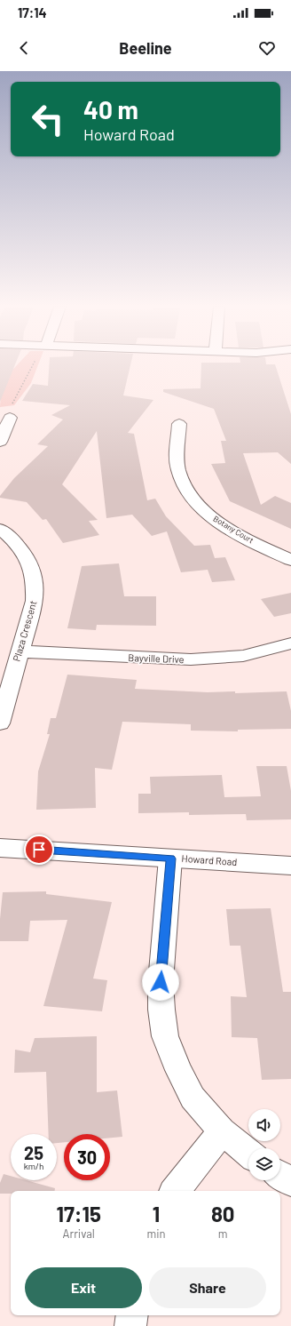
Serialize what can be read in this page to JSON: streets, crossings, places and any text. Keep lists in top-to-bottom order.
{
  "streets": {
    "street": [
      "Botany Court",
      "Plaza Crescent",
      "Bayville Drive",
      "Howard Road"
    ]
  },
  "crossings": [
    ["Plaza Crescent", "Bayville Drive"]
  ],
  "page": {
    "status": "17:14",
    "header": "Beeline",
    "turn": ["40 m", "Howard Road"],
    "speed": "25 km/h",
    "limit": "30",
    "eta": [
      "17:15",
      "Arrival",
      "1",
      "min",
      "80",
      "m"
    ],
    "buttons": ["Exit", "Share"]
  }
}
